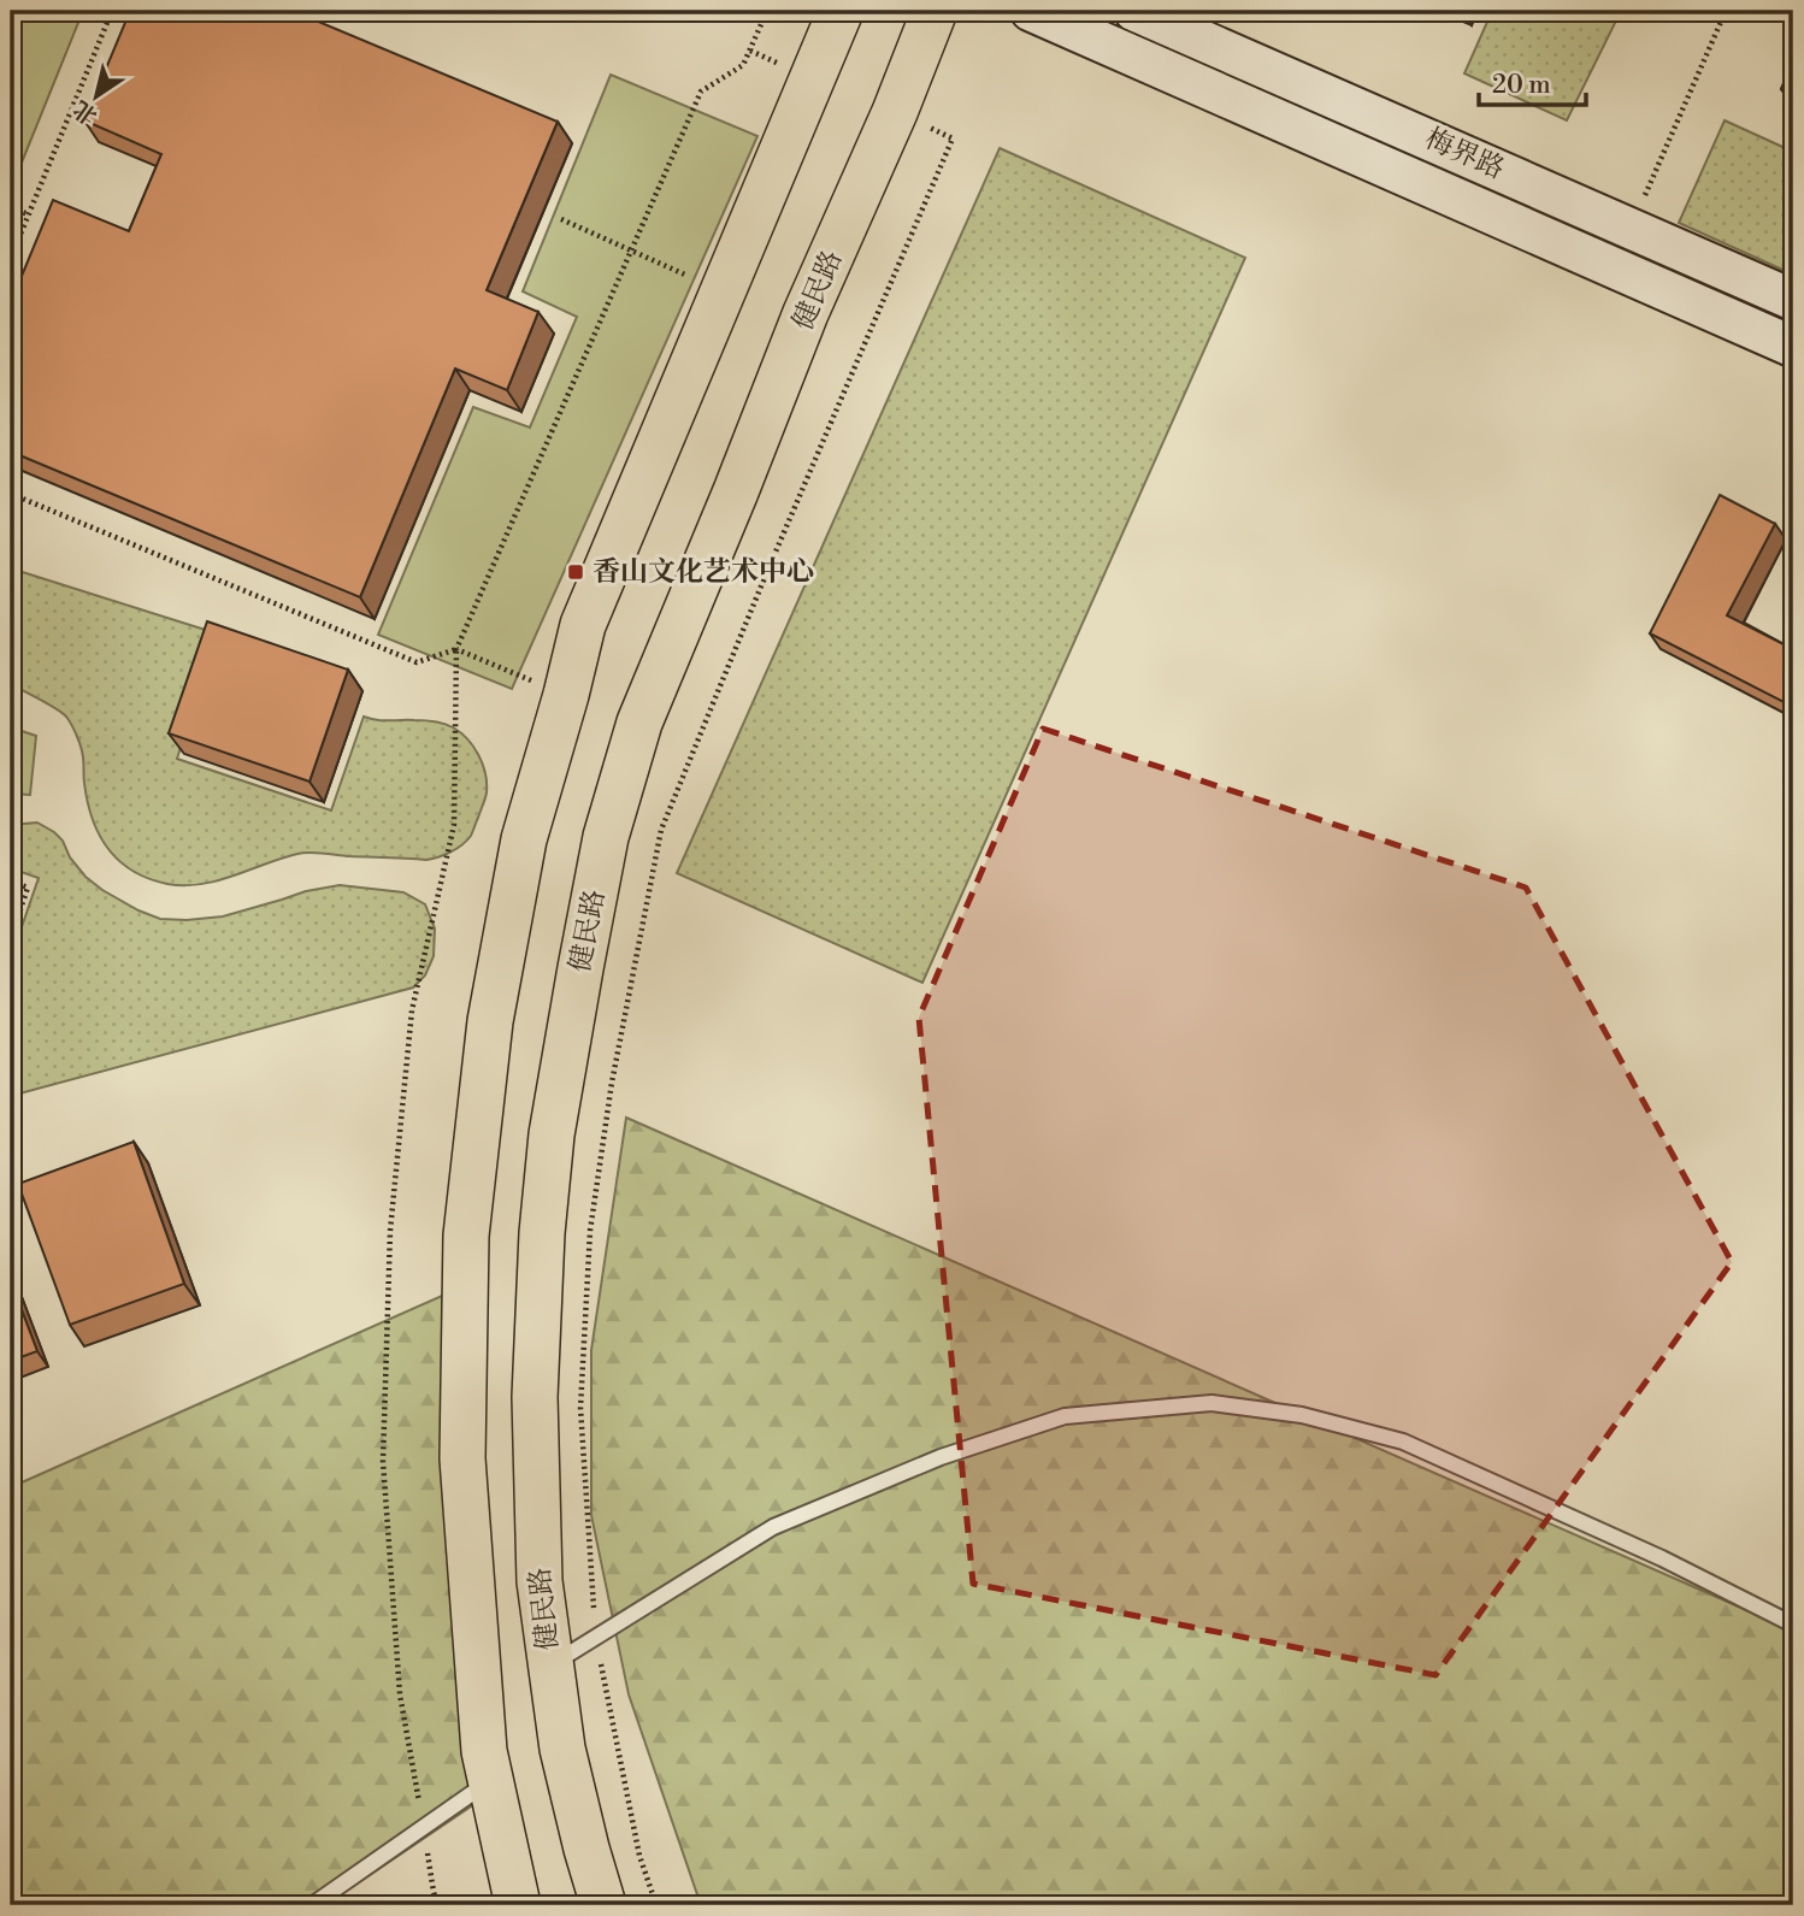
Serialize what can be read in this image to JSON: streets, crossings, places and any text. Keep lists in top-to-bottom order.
{
  "streets": {
    "main road": ["梅界路", "健民路"]
  },
  "places": {
    "transit": ["香山文化艺术中心"]
  },
  "scale_bar": "20 m",
  "north": "bottom left"
}
